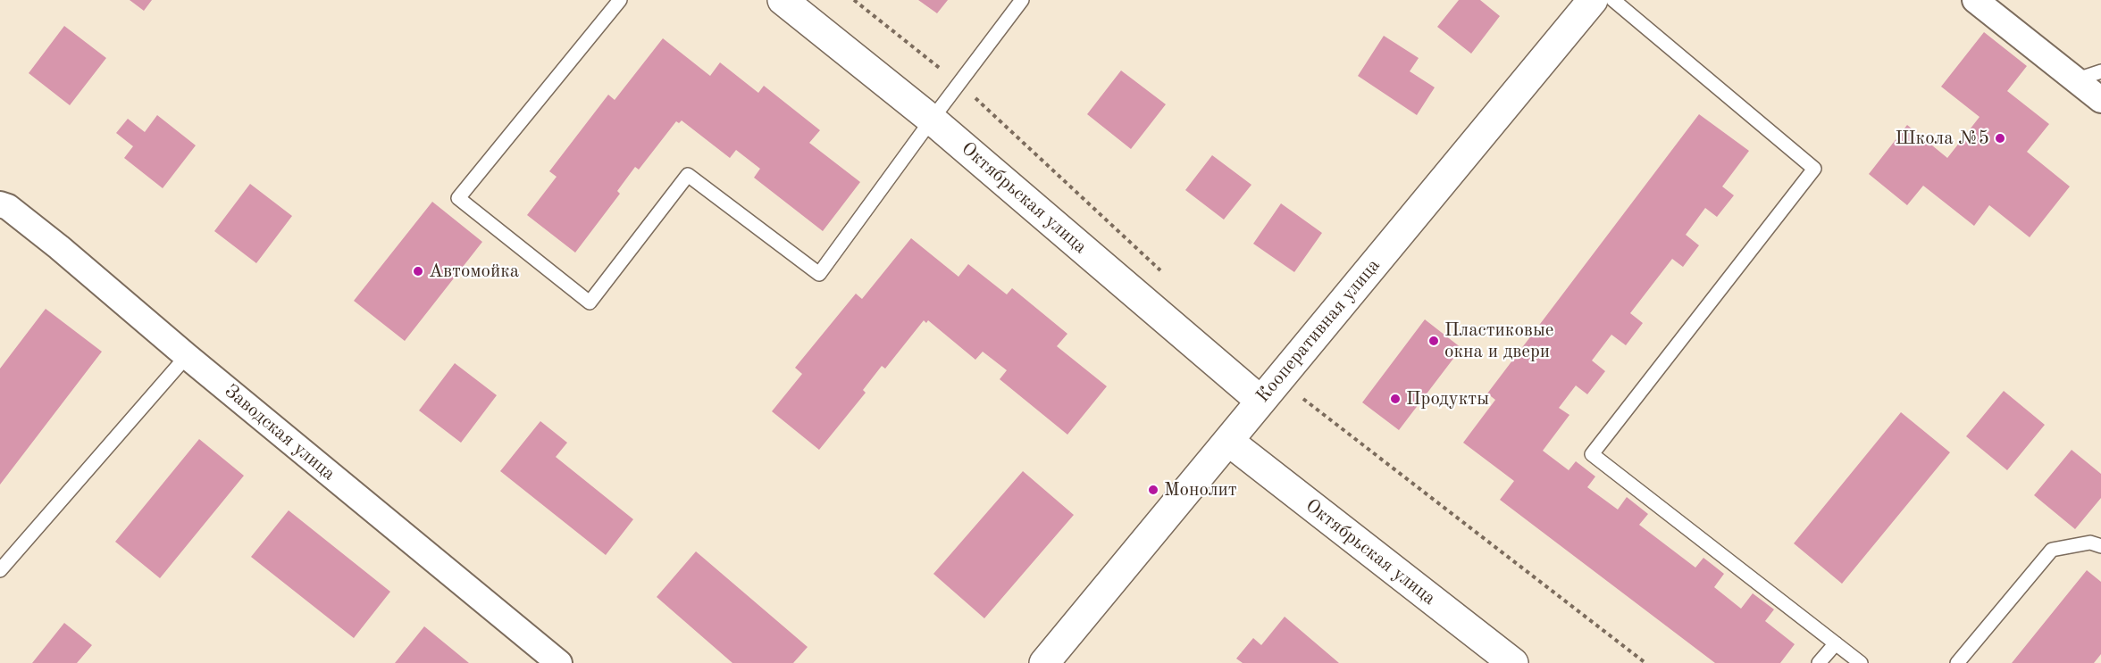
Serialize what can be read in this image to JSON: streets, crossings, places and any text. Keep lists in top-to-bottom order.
{
  "streets": {
    "street": ["Октябрьская улица", "Кооперативная улица", "Заводская улица"]
  },
  "crossings": [
    ["Октябрьская улица", "Кооперативная улица"]
  ],
  "places": [
    "Школа №5",
    "Автомойка",
    "Пластиковые окна и двери",
    "Продукты",
    "Монолит"
  ]
}
